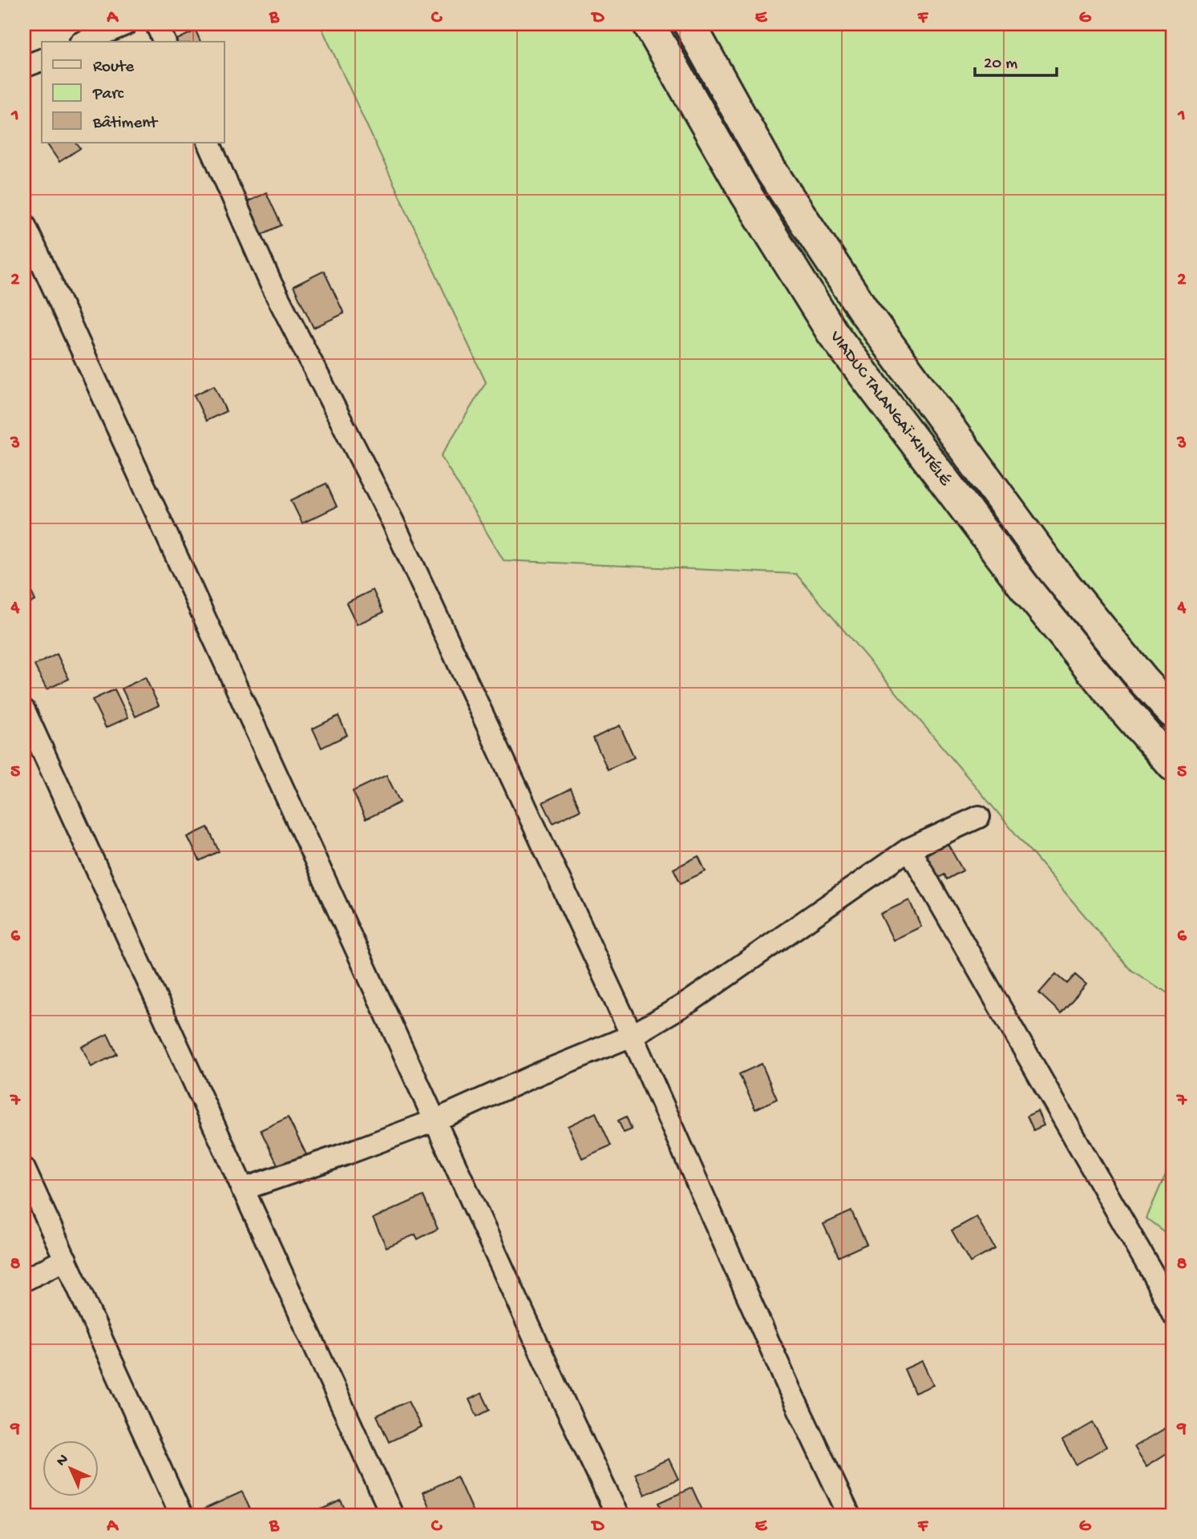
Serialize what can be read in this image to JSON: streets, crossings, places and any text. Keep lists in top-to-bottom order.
{
  "streets": {
    "highway": ["VIADUC TALANGAÏ-KINTÉLÉ"]
  },
  "legend": ["Route", "Parc", "Bâtiment"],
  "scale_bar": "20 m",
  "north": "top left",
  "grid": {
    "columns": [
      "A",
      "B",
      "C",
      "D",
      "E",
      "F",
      "G"
    ],
    "rows": [
      "1",
      "2",
      "3",
      "4",
      "5",
      "6",
      "7",
      "8",
      "9"
    ]
  }
}
